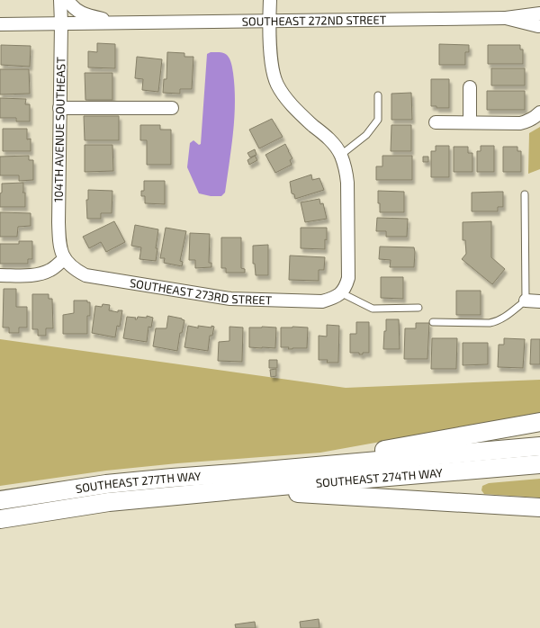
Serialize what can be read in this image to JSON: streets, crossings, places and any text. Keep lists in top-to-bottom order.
{
  "streets": {
    "main road": ["SOUTHEAST 274TH WAY", "SOUTHEAST 277TH WAY"],
    "street": ["SOUTHEAST 272ND STREET", "104TH AVENUE SOUTHEAST", "SOUTHEAST 273RD STREET"]
  },
  "crossings": [
    ["SOUTHEAST 272ND STREET", "104TH AVENUE SOUTHEAST"],
    ["104TH AVENUE SOUTHEAST", "SOUTHEAST 273RD STREET"],
    ["SOUTHEAST 274TH WAY", "SOUTHEAST 277TH WAY"]
  ]
}
